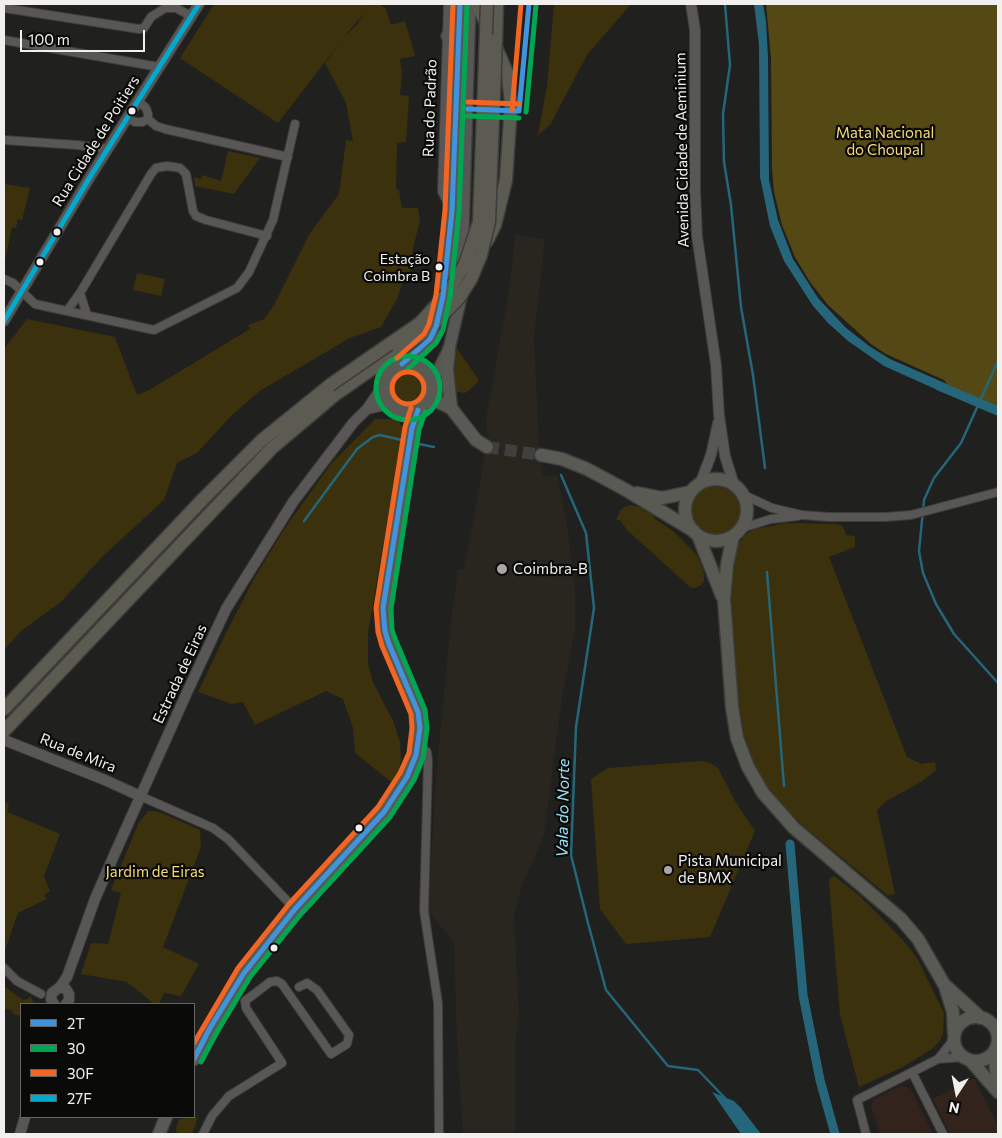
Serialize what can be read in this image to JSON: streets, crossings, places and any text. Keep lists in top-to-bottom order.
{
  "streets": {
    "main road": ["Rua do Padrão"],
    "street": [
      "Rua Cidade de Poitiers",
      "Avenida Cidade de Aeminium",
      "Estrada de Eiras",
      "Rua de Mira"
    ]
  },
  "crossings": [
    ["Rua do Padrão", "Estrada de Eiras"],
    ["Estrada de Eiras", "Rua de Mira"]
  ],
  "water": ["Vala do Norte"],
  "parks": ["Mata Nacional do Choupal", "Jardim de Eiras"],
  "places": ["Estação Coimbra B", "Coimbra-B", "Pista Municipal de BMX"],
  "lines": [
    "transit line 2T",
    "transit line 30",
    "transit line 30F",
    "transit line 27F"
  ],
  "legend": [
    "2T",
    "30",
    "30F",
    "27F"
  ],
  "scale_bar": "100 m",
  "north": "bottom"
}
